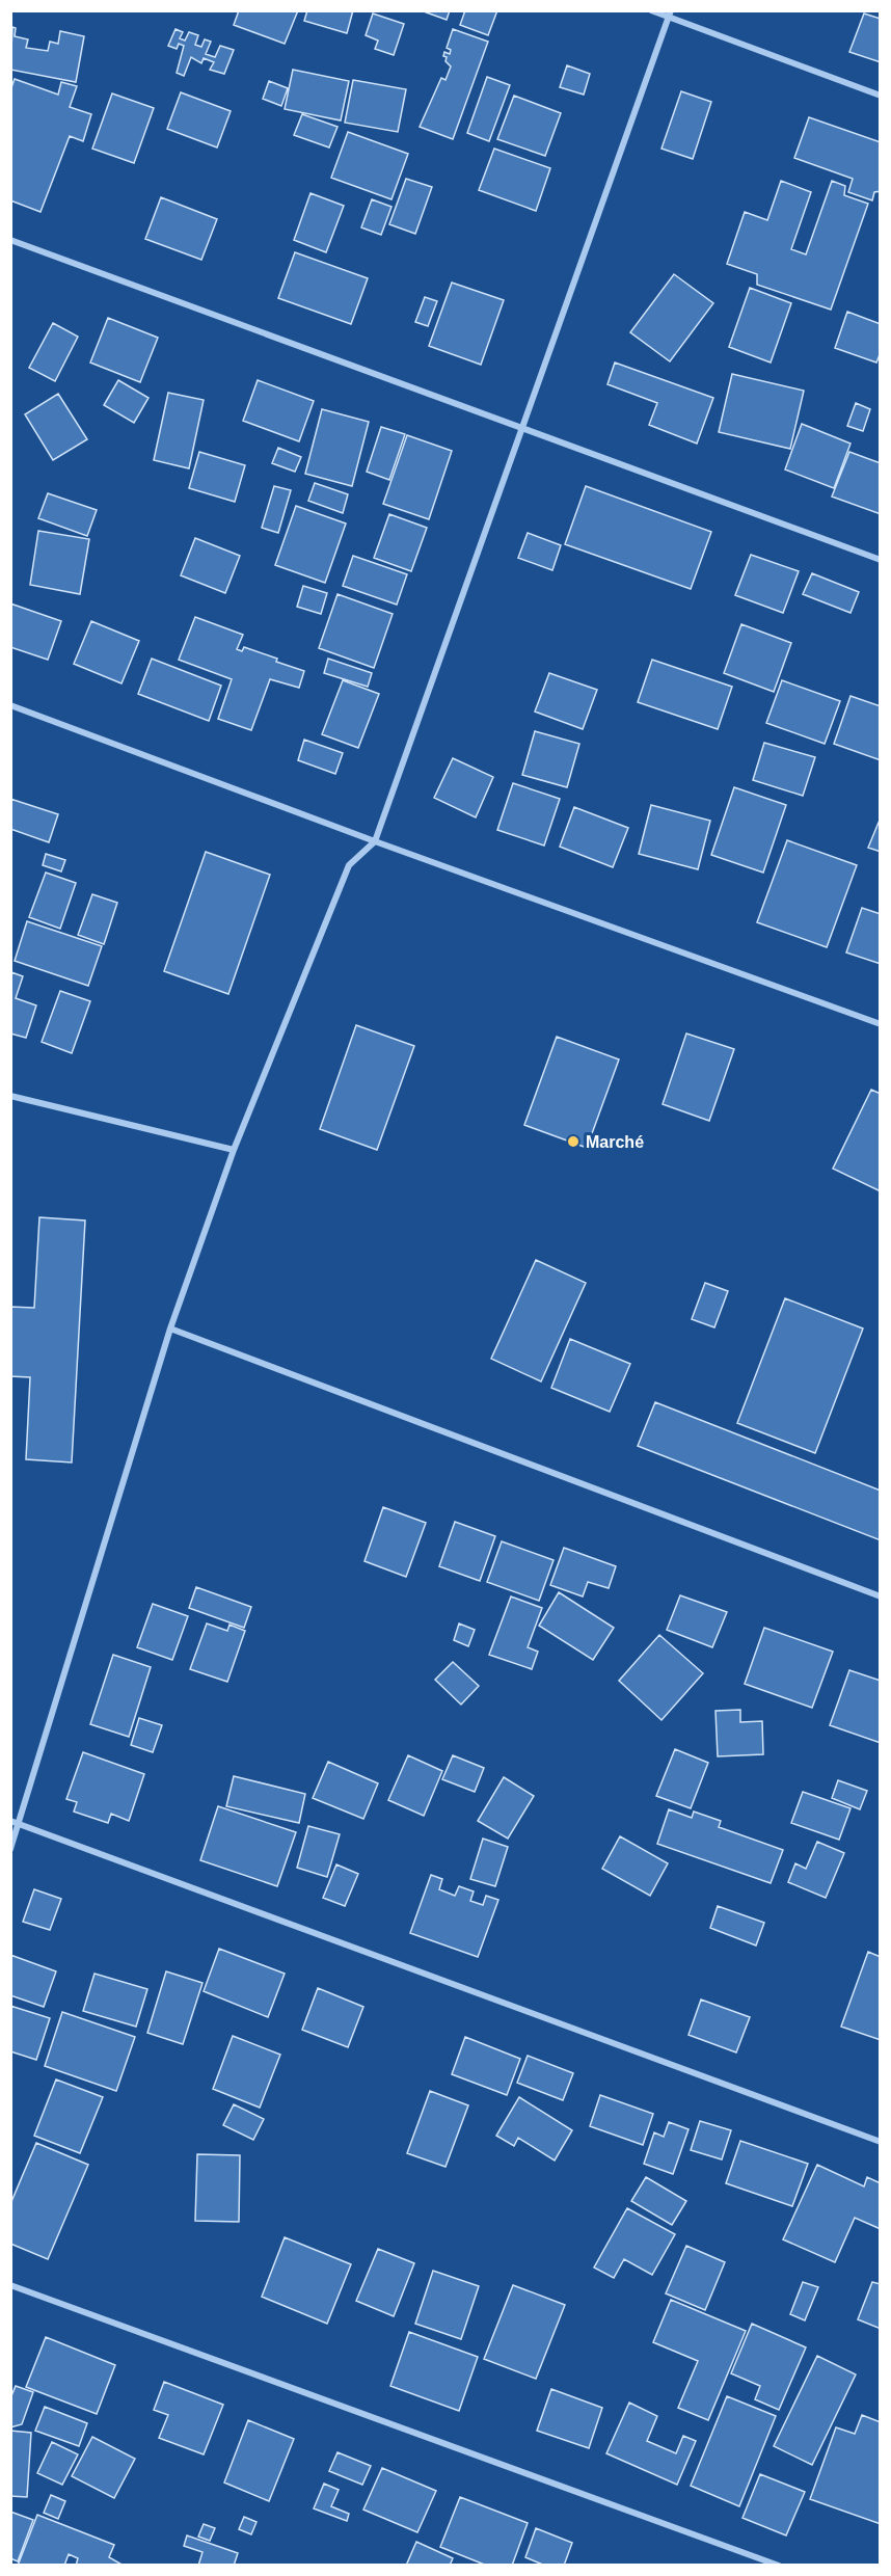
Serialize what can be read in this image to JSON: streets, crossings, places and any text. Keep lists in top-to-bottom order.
{
  "places": ["Marché"]
}
